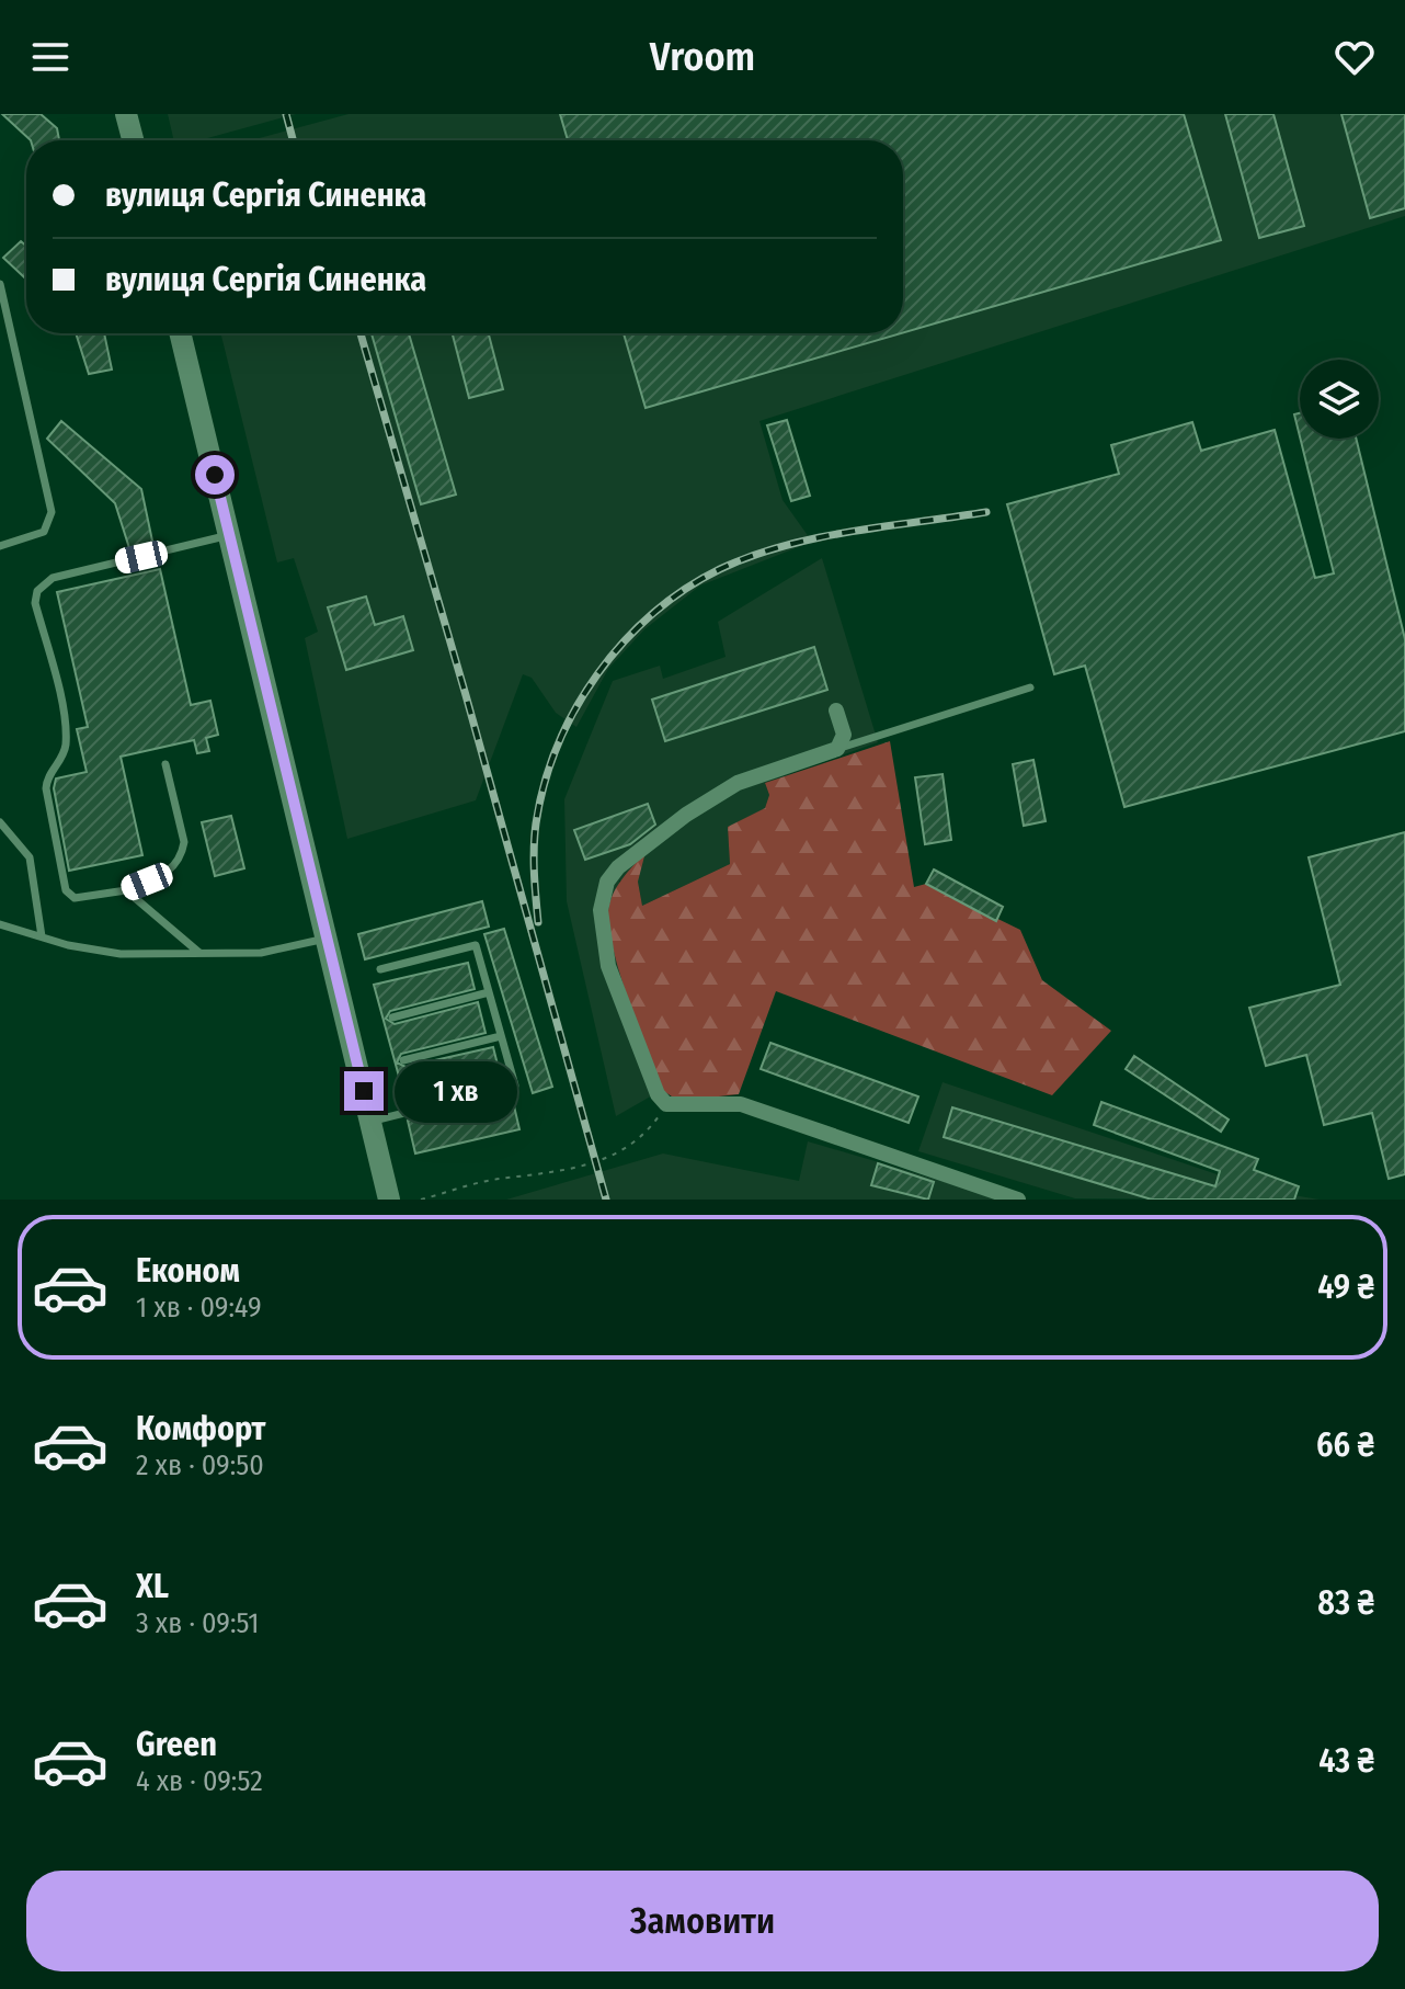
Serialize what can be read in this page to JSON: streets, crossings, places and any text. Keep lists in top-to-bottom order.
{
  "page": {
    "header": "Vroom",
    "banner": ["вулиця Сергія Синенка", "вулиця Сергія Синенка"],
    "bubble": "1 хв",
    "list": [
      {
        "name": "Економ",
        "note": "1 хв · 09:49",
        "value": "49 ₴"
      },
      {
        "name": "Комфорт",
        "note": "2 хв · 09:50",
        "value": "66 ₴"
      },
      {
        "name": "XL",
        "note": "3 хв · 09:51",
        "value": "83 ₴"
      },
      {
        "name": "Green",
        "note": "4 хв · 09:52",
        "value": "43 ₴"
      }
    ],
    "buttons": "Замовити"
  }
}
